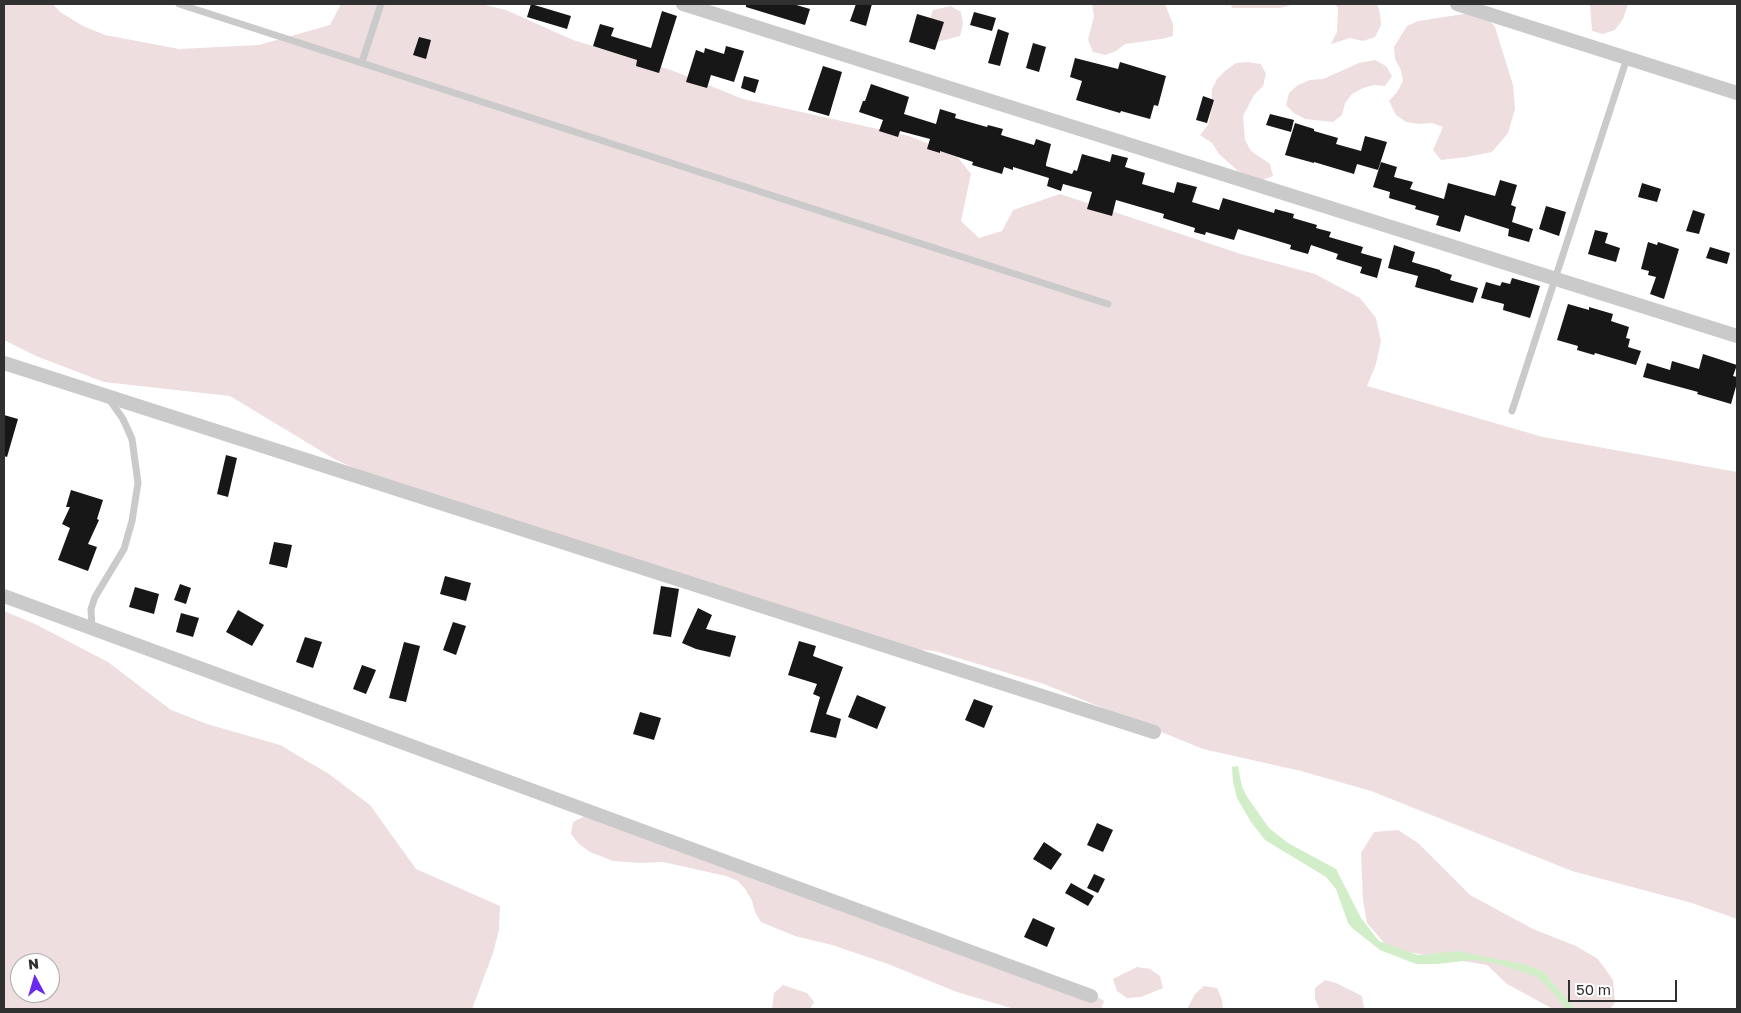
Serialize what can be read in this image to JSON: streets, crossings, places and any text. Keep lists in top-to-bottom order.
{
  "scale_bar": "50 m",
  "north": "top"
}
